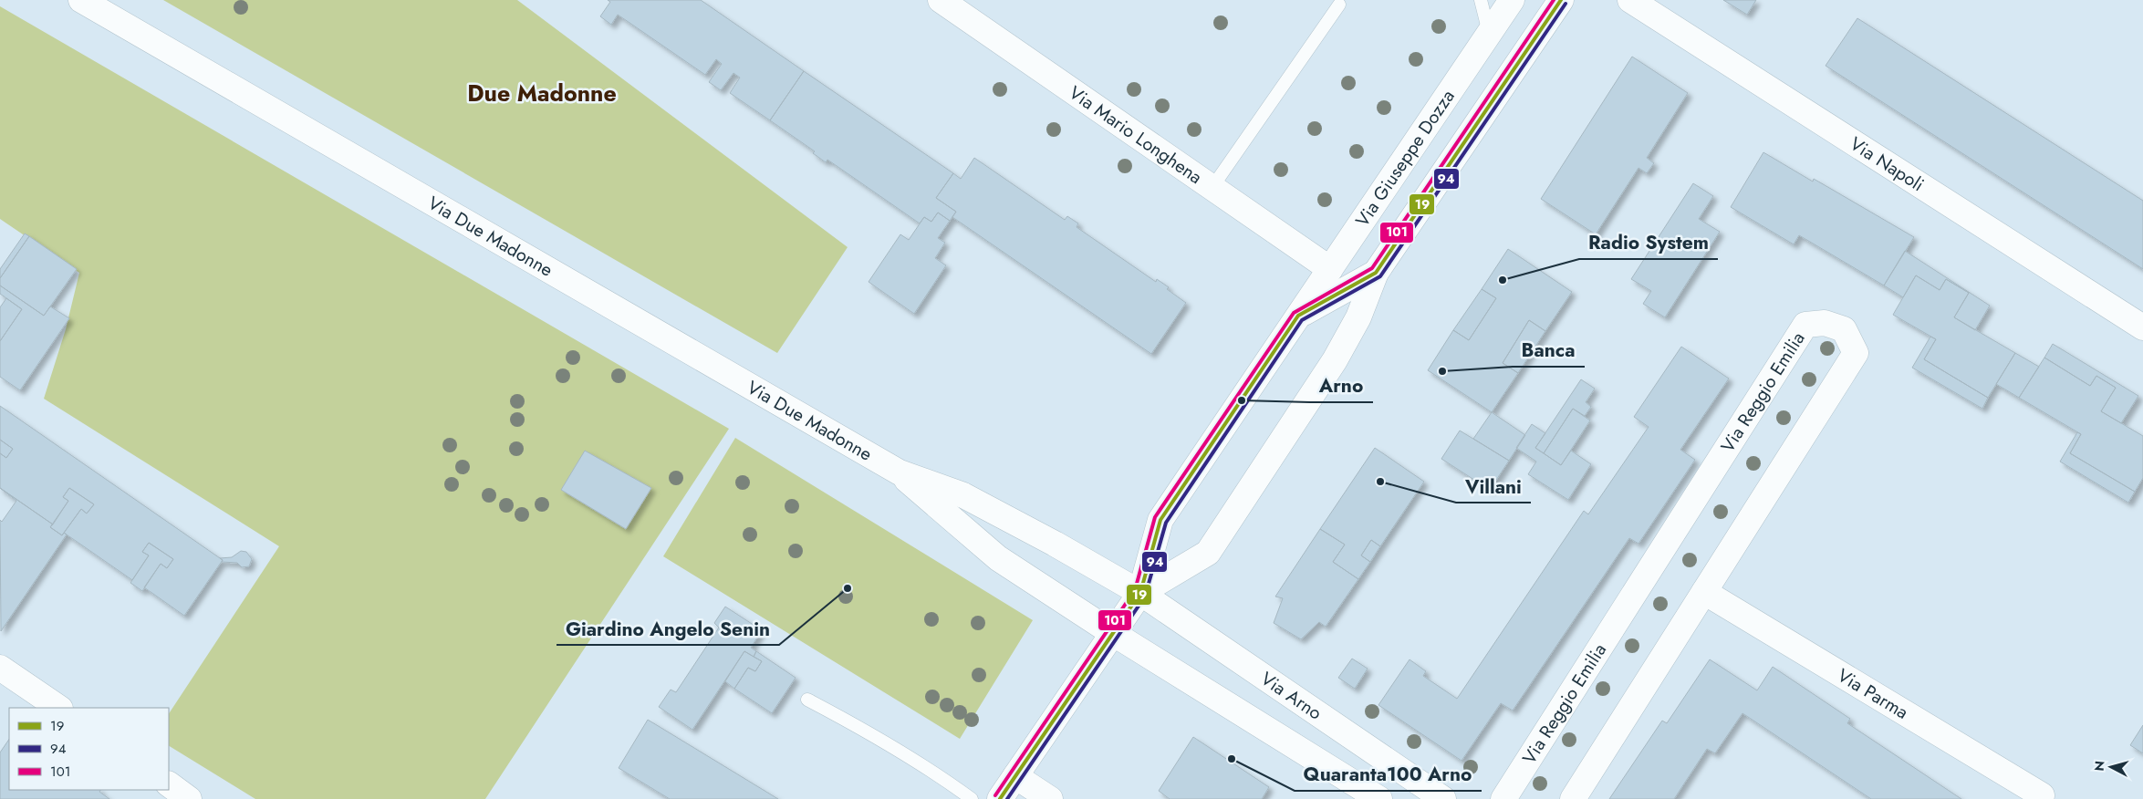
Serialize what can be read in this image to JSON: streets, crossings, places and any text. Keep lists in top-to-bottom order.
{
  "streets": {
    "street": [
      "Via Mario Longhena",
      "Via Giuseppe Dozza",
      "Via Napoli",
      "Via Due Madonne",
      "Via Reggio Emilia",
      "Via Parma",
      "Via Arno"
    ]
  },
  "crossings": [
    ["Via Mario Longhena", "Via Giuseppe Dozza"],
    ["Via Giuseppe Dozza", "Via Due Madonne"],
    ["Via Giuseppe Dozza", "Via Arno"],
    ["Via Due Madonne", "Via Arno"],
    ["Via Reggio Emilia", "Via Parma"]
  ],
  "districts": ["Due Madonne"],
  "places": [
    "Radio System",
    "Banca",
    "Arno",
    "Villani",
    "Giardino Angelo Senin",
    "Quaranta100 Arno"
  ],
  "lines": ["transit line 19", "transit line 101", "transit line 94"],
  "legend": ["19", "94", "101"],
  "north": "left"
}
